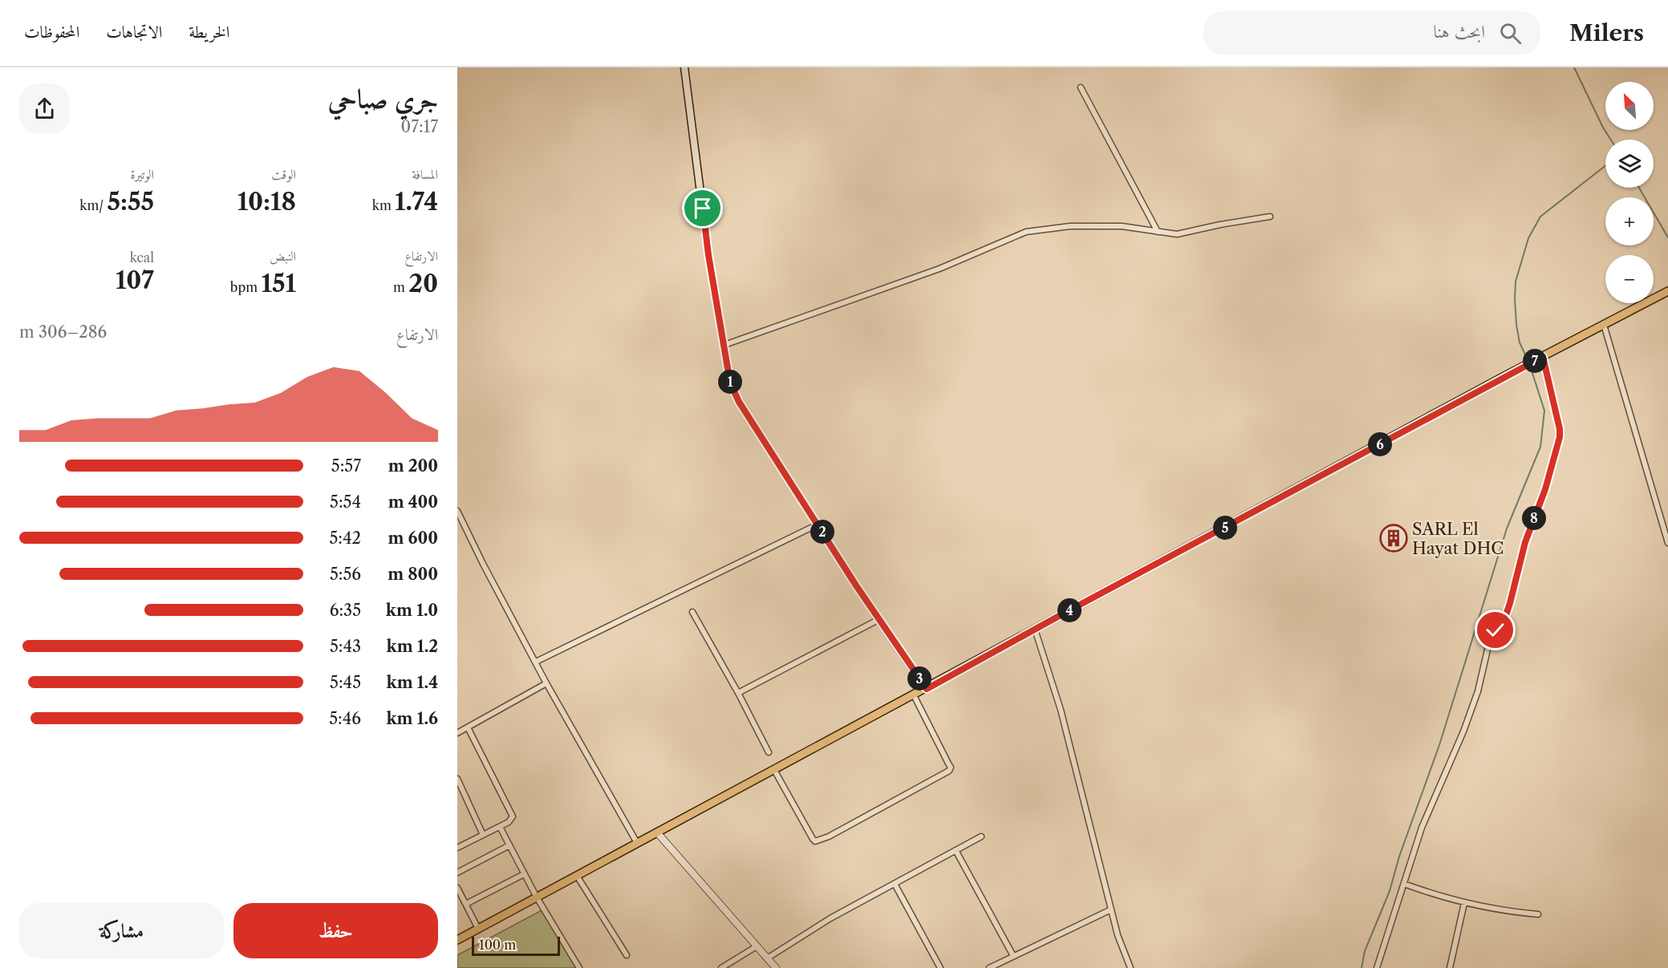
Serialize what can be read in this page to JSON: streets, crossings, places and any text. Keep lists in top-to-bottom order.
{
  "places": {
    "building": ["SARL El Hayat DHC"]
  },
  "scale_bar": "100 m",
  "north": "top left",
  "page": {
    "header": "Milers",
    "search": "ابحث هنا",
    "nav": ["الخريطة", "الاتجاهات", "المحفوظات"],
    "heading": ["جري صباحي", "07:17"],
    "map_buttons": ["+", "−"],
    "stats": [
      ["المسافة", "1.74 km"],
      ["الوقت", "10:18"],
      ["الوتيرة", "5:55 /km"],
      ["الارتفاع", "20 m"],
      ["النبض", "151 bpm"],
      ["kcal", "107"]
    ],
    "chart": ["الارتفاع", "286–306 m"],
    "pins": [
      "7",
      "1",
      "6",
      "8",
      "5",
      "2",
      "4",
      "3"
    ],
    "list": [
      {
        "name": "200 m",
        "note": "5:57"
      },
      {
        "name": "400 m",
        "note": "5:54"
      },
      {
        "name": "600 m",
        "note": "5:42"
      },
      {
        "name": "800 m",
        "note": "5:56"
      },
      {
        "name": "1.0 km",
        "note": "6:35"
      },
      {
        "name": "1.2 km",
        "note": "5:43"
      },
      {
        "name": "1.4 km",
        "note": "5:45"
      },
      {
        "name": "1.6 km",
        "note": "5:46"
      }
    ],
    "buttons": ["حفظ", "مشاركة"],
    "scale": "100 m"
  }
}
